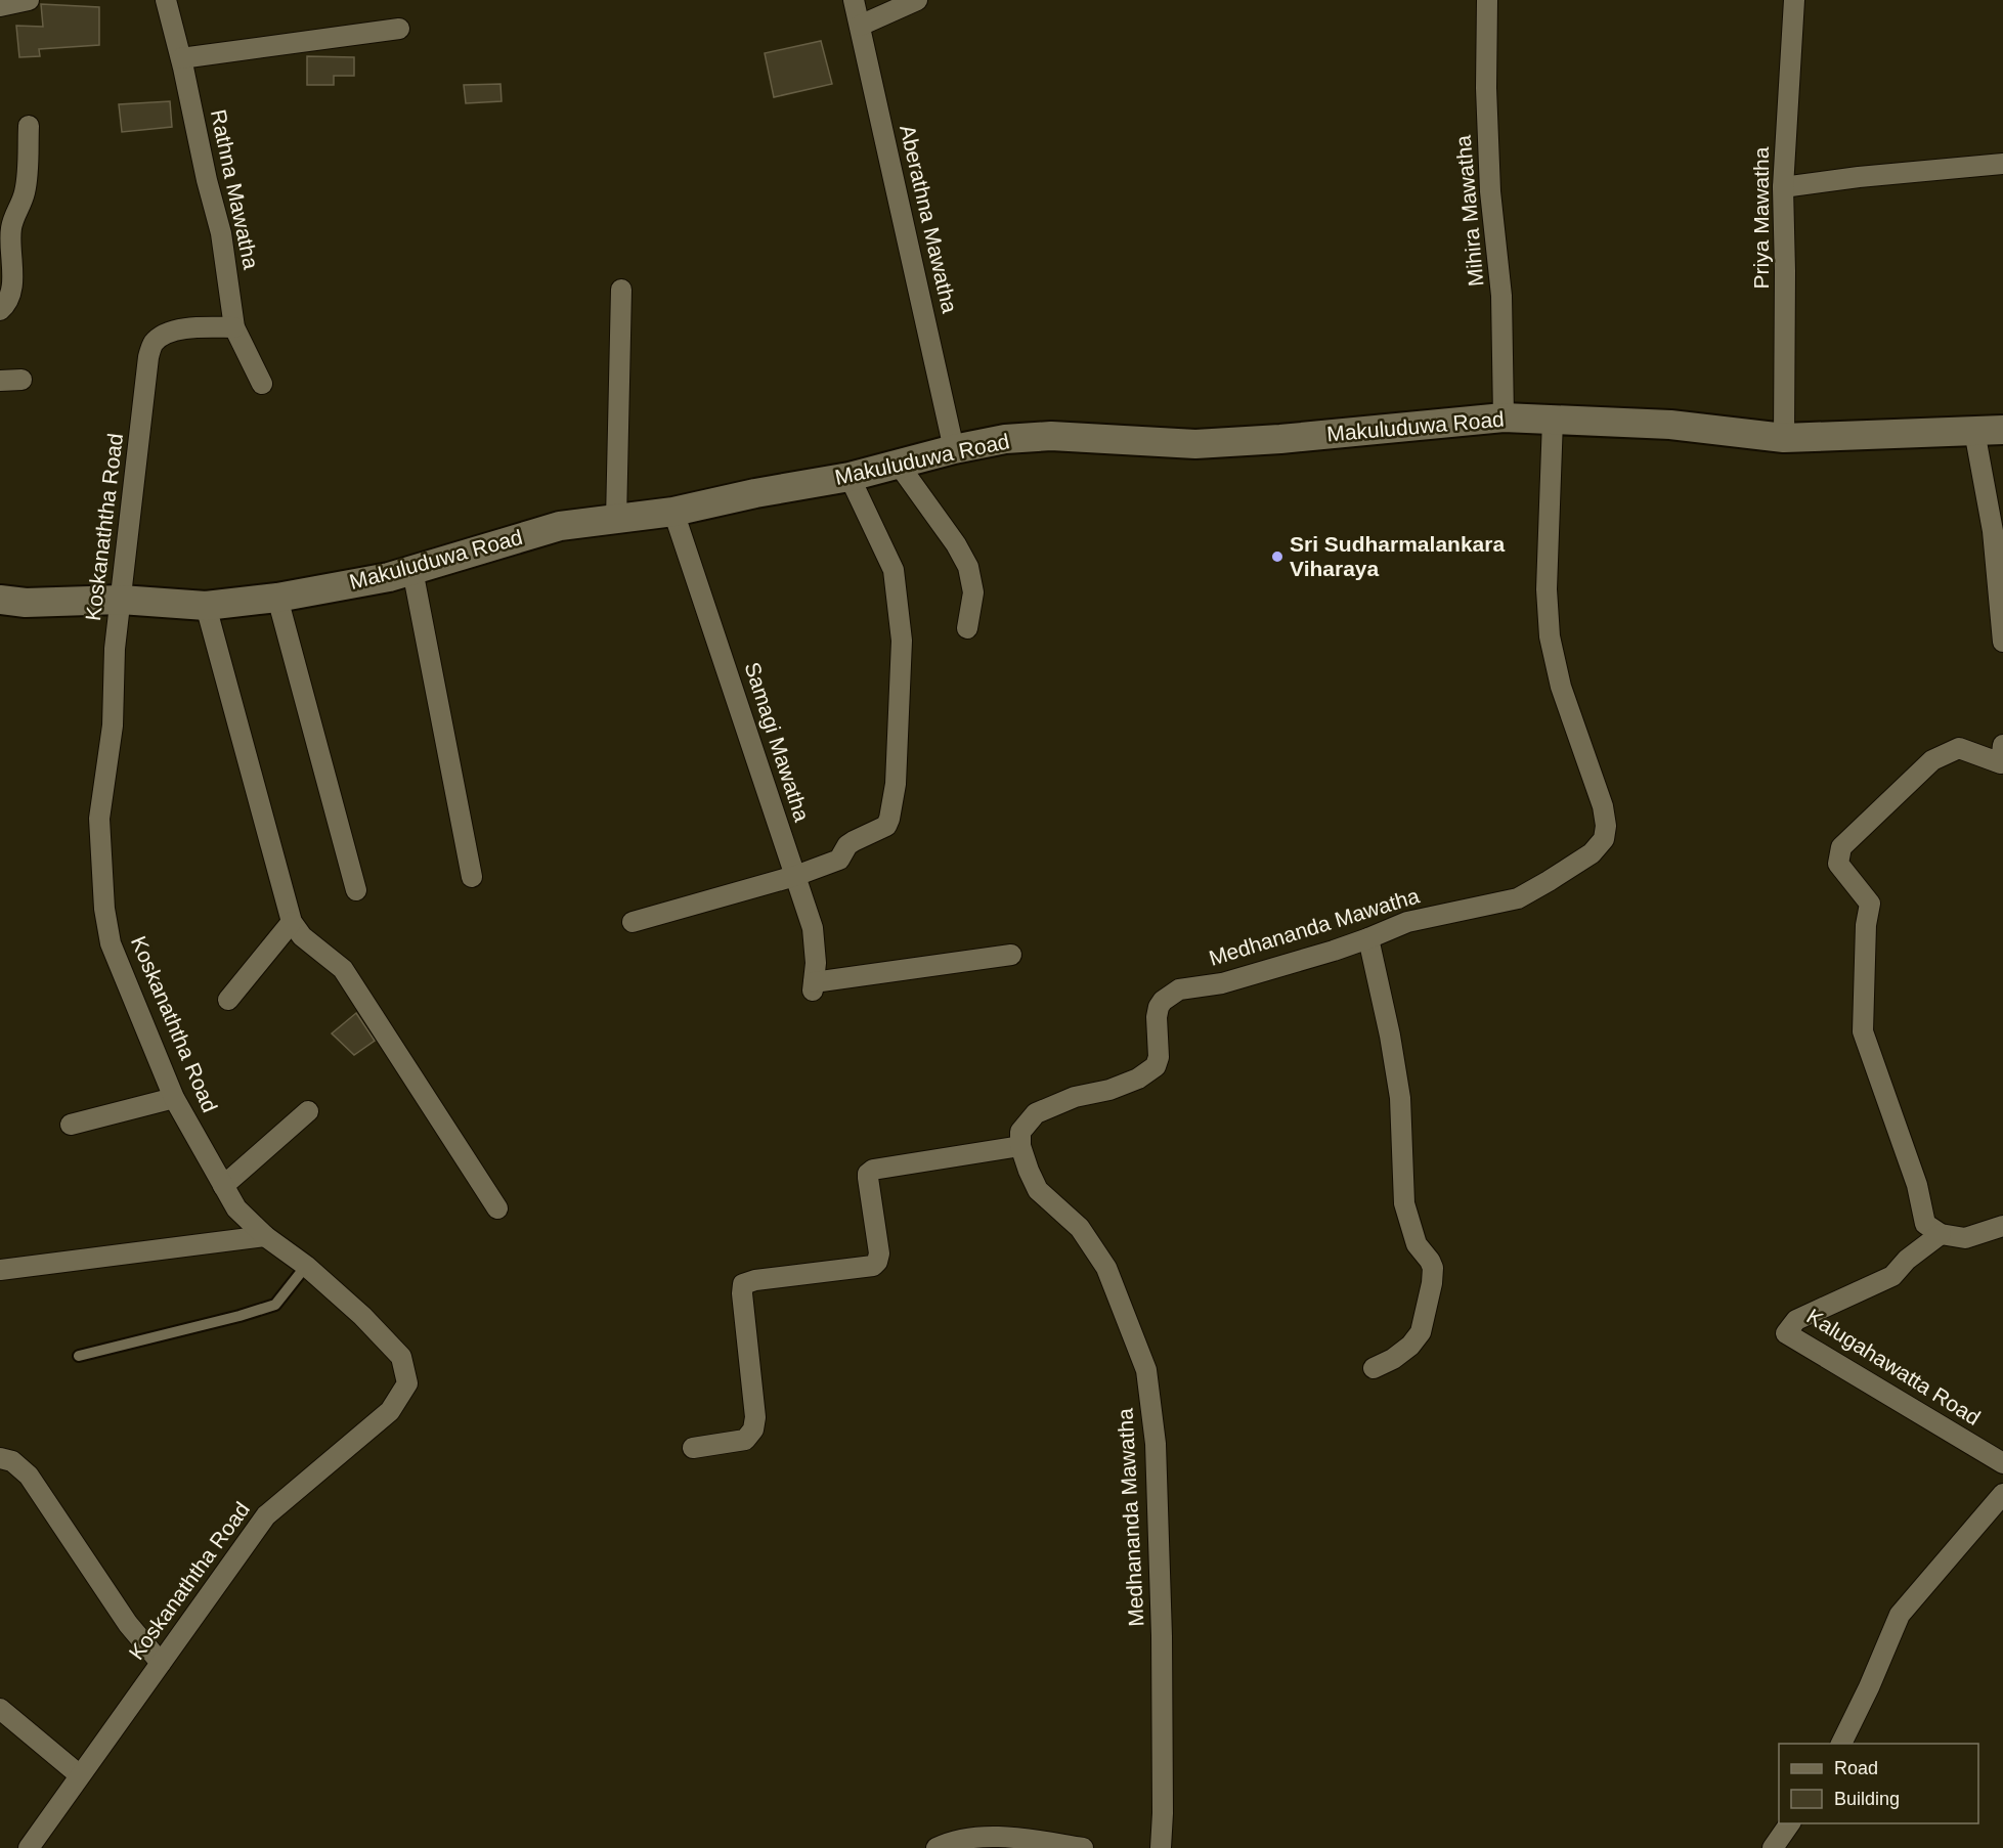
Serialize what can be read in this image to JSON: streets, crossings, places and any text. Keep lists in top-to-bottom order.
{
  "streets": {
    "street": [
      "Rathna Mawatha",
      "Mihira Mawatha",
      "Priya Mawatha",
      "Aberathna Mawatha",
      "Makuluduwa Road",
      "Koskanaththa Road",
      "Samagi Mawatha",
      "Medhananda Mawatha",
      "Kalugahawatta Road"
    ]
  },
  "crossings": [
    ["Rathna Mawatha", "Koskanaththa Road"],
    ["Mihira Mawatha", "Makuluduwa Road"],
    ["Priya Mawatha", "Makuluduwa Road"],
    ["Aberathna Mawatha", "Makuluduwa Road"],
    ["Makuluduwa Road", "Koskanaththa Road"],
    ["Makuluduwa Road", "Samagi Mawatha"],
    ["Makuluduwa Road", "Medhananda Mawatha"]
  ],
  "places": ["Sri Sudharmalankara Viharaya"],
  "legend": ["Road", "Building"]
}
